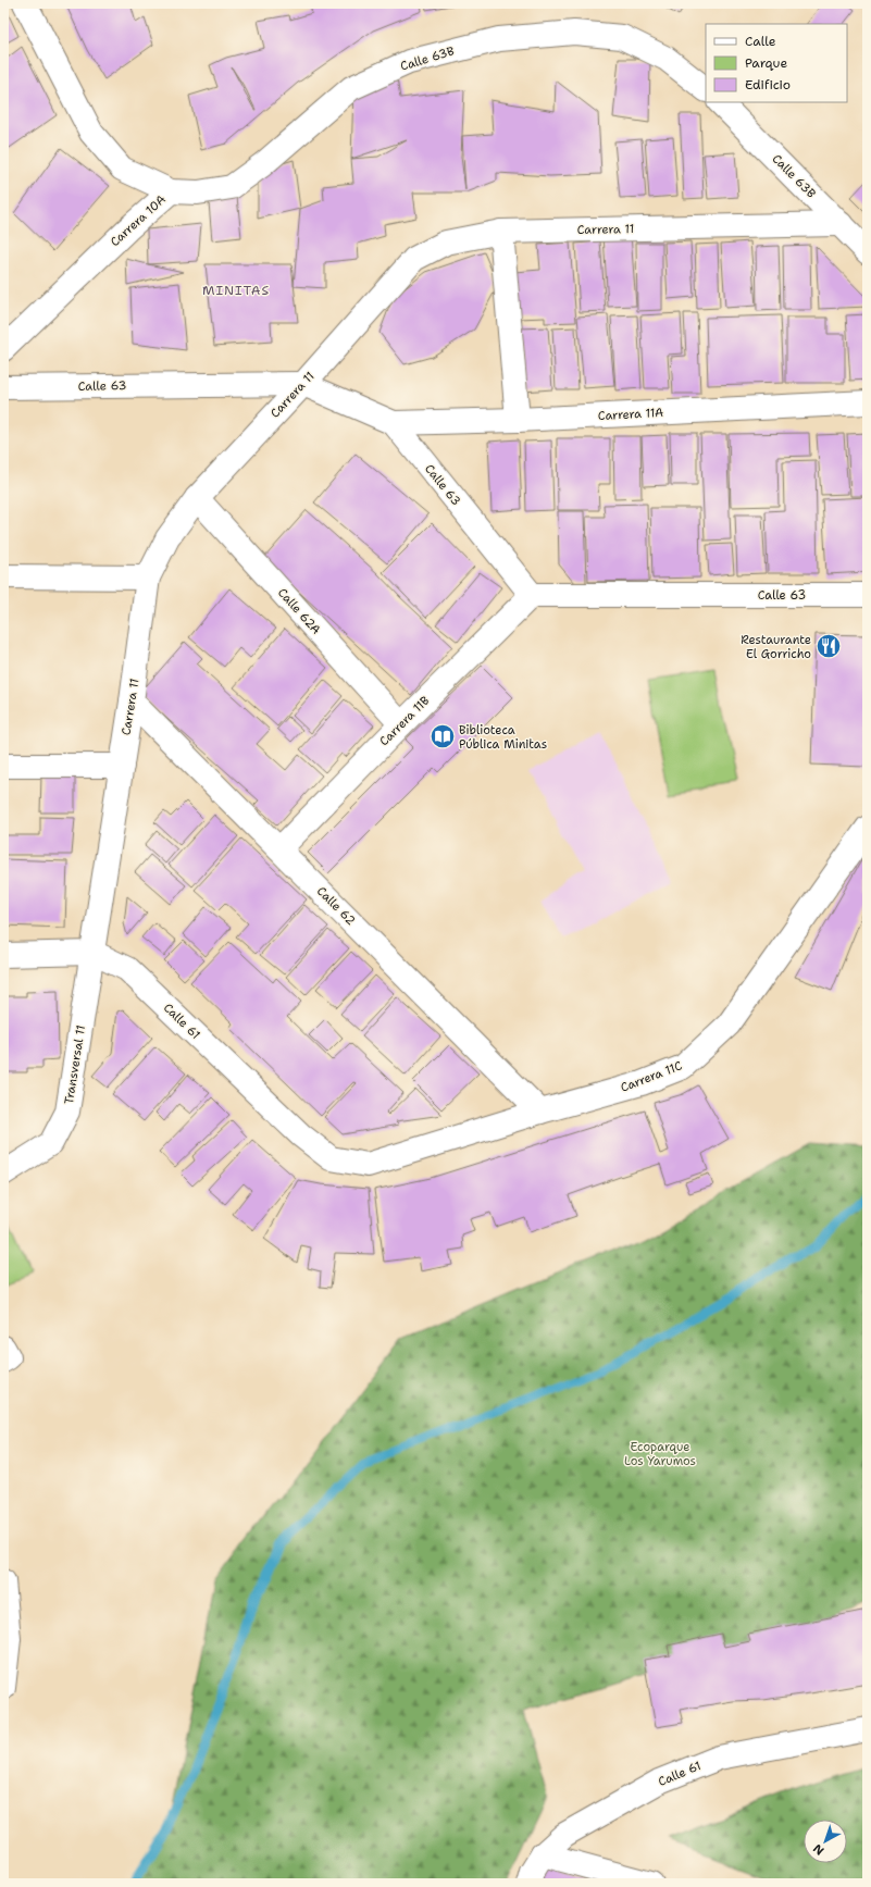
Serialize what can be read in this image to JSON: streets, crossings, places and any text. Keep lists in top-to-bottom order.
{
  "streets": {
    "street": [
      "Calle 63B",
      "Carrera 10A",
      "Carrera 11",
      "Calle 63",
      "Carrera 11A",
      "Calle 62A",
      "Carrera 11B",
      "Calle 62",
      "Calle 61",
      "Transversal 11",
      "Carrera 11C"
    ]
  },
  "crossings": [
    ["Calle 63B", "Carrera 10A"],
    ["Calle 63B", "Carrera 11"],
    ["Carrera 11", "Calle 63"],
    ["Carrera 11", "Calle 62A"],
    ["Carrera 11", "Calle 62"],
    ["Carrera 11", "Calle 61"],
    ["Carrera 11", "Transversal 11"],
    ["Calle 63", "Carrera 11A"],
    ["Calle 63", "Carrera 11B"],
    ["Calle 62A", "Carrera 11B"],
    ["Carrera 11B", "Calle 62"],
    ["Calle 62", "Carrera 11C"],
    ["Calle 61", "Transversal 11"],
    ["Calle 61", "Carrera 11C"]
  ],
  "districts": ["MINITAS"],
  "parks": ["Ecoparque Los Yarumos"],
  "places": {
    "restaurant": ["Restaurante El Gorricho"],
    "library": ["Biblioteca Pública Minitas"]
  },
  "legend": ["Calle", "Parque", "Edificio"],
  "north": "bottom left"
}
